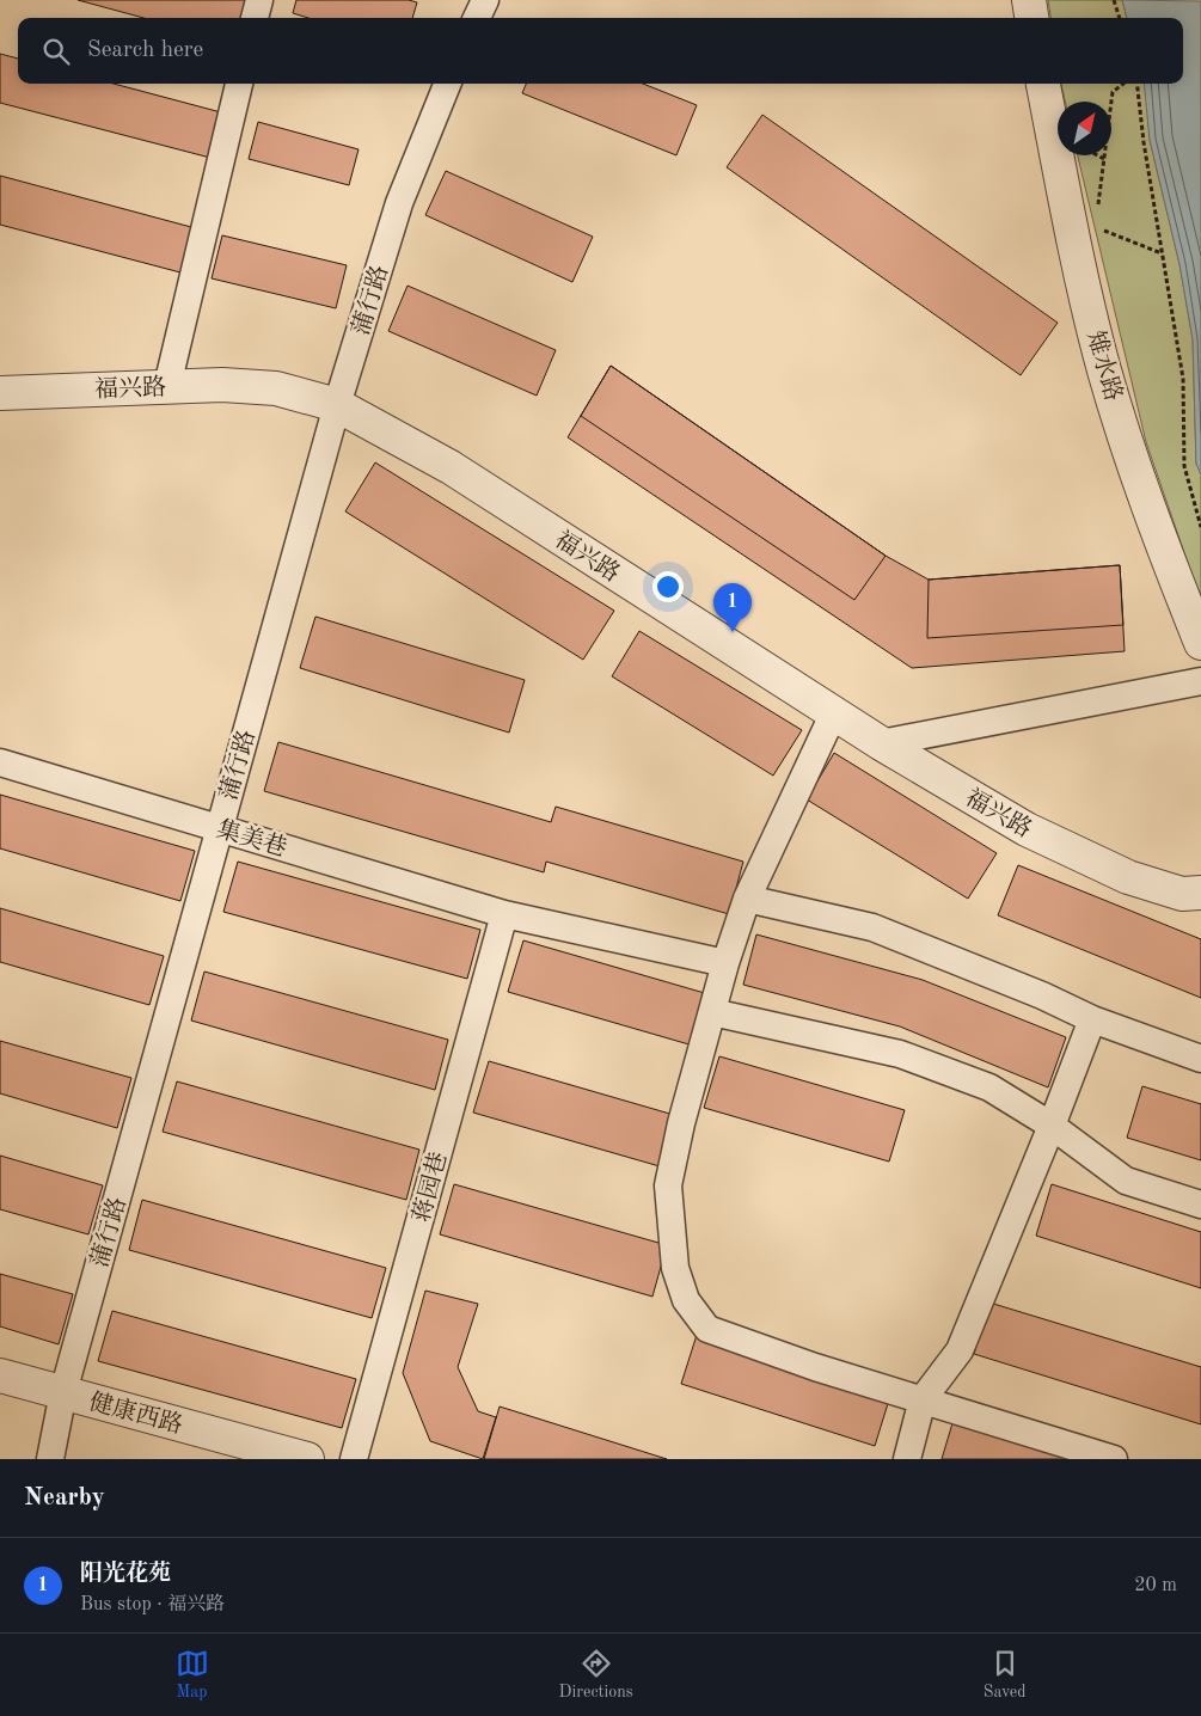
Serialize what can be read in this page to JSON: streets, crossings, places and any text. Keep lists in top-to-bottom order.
{
  "streets": {
    "street": [
      "蒲行路",
      "雉水路",
      "福兴路",
      "集美巷",
      "蒋园巷",
      "健康西路"
    ]
  },
  "crossings": [
    ["蒲行路", "福兴路"],
    ["蒲行路", "集美巷"],
    ["蒲行路", "健康西路"],
    ["集美巷", "蒋园巷"]
  ],
  "north": "top right",
  "page": {
    "search": "Search here",
    "pins": "1",
    "heading": "Nearby",
    "list": [
      {
        "mark": "1",
        "name": "阳光花苑",
        "note": "Bus stop · 福兴路",
        "value": "20 m"
      }
    ],
    "nav": ["Map", "Directions", "Saved"]
  }
}
